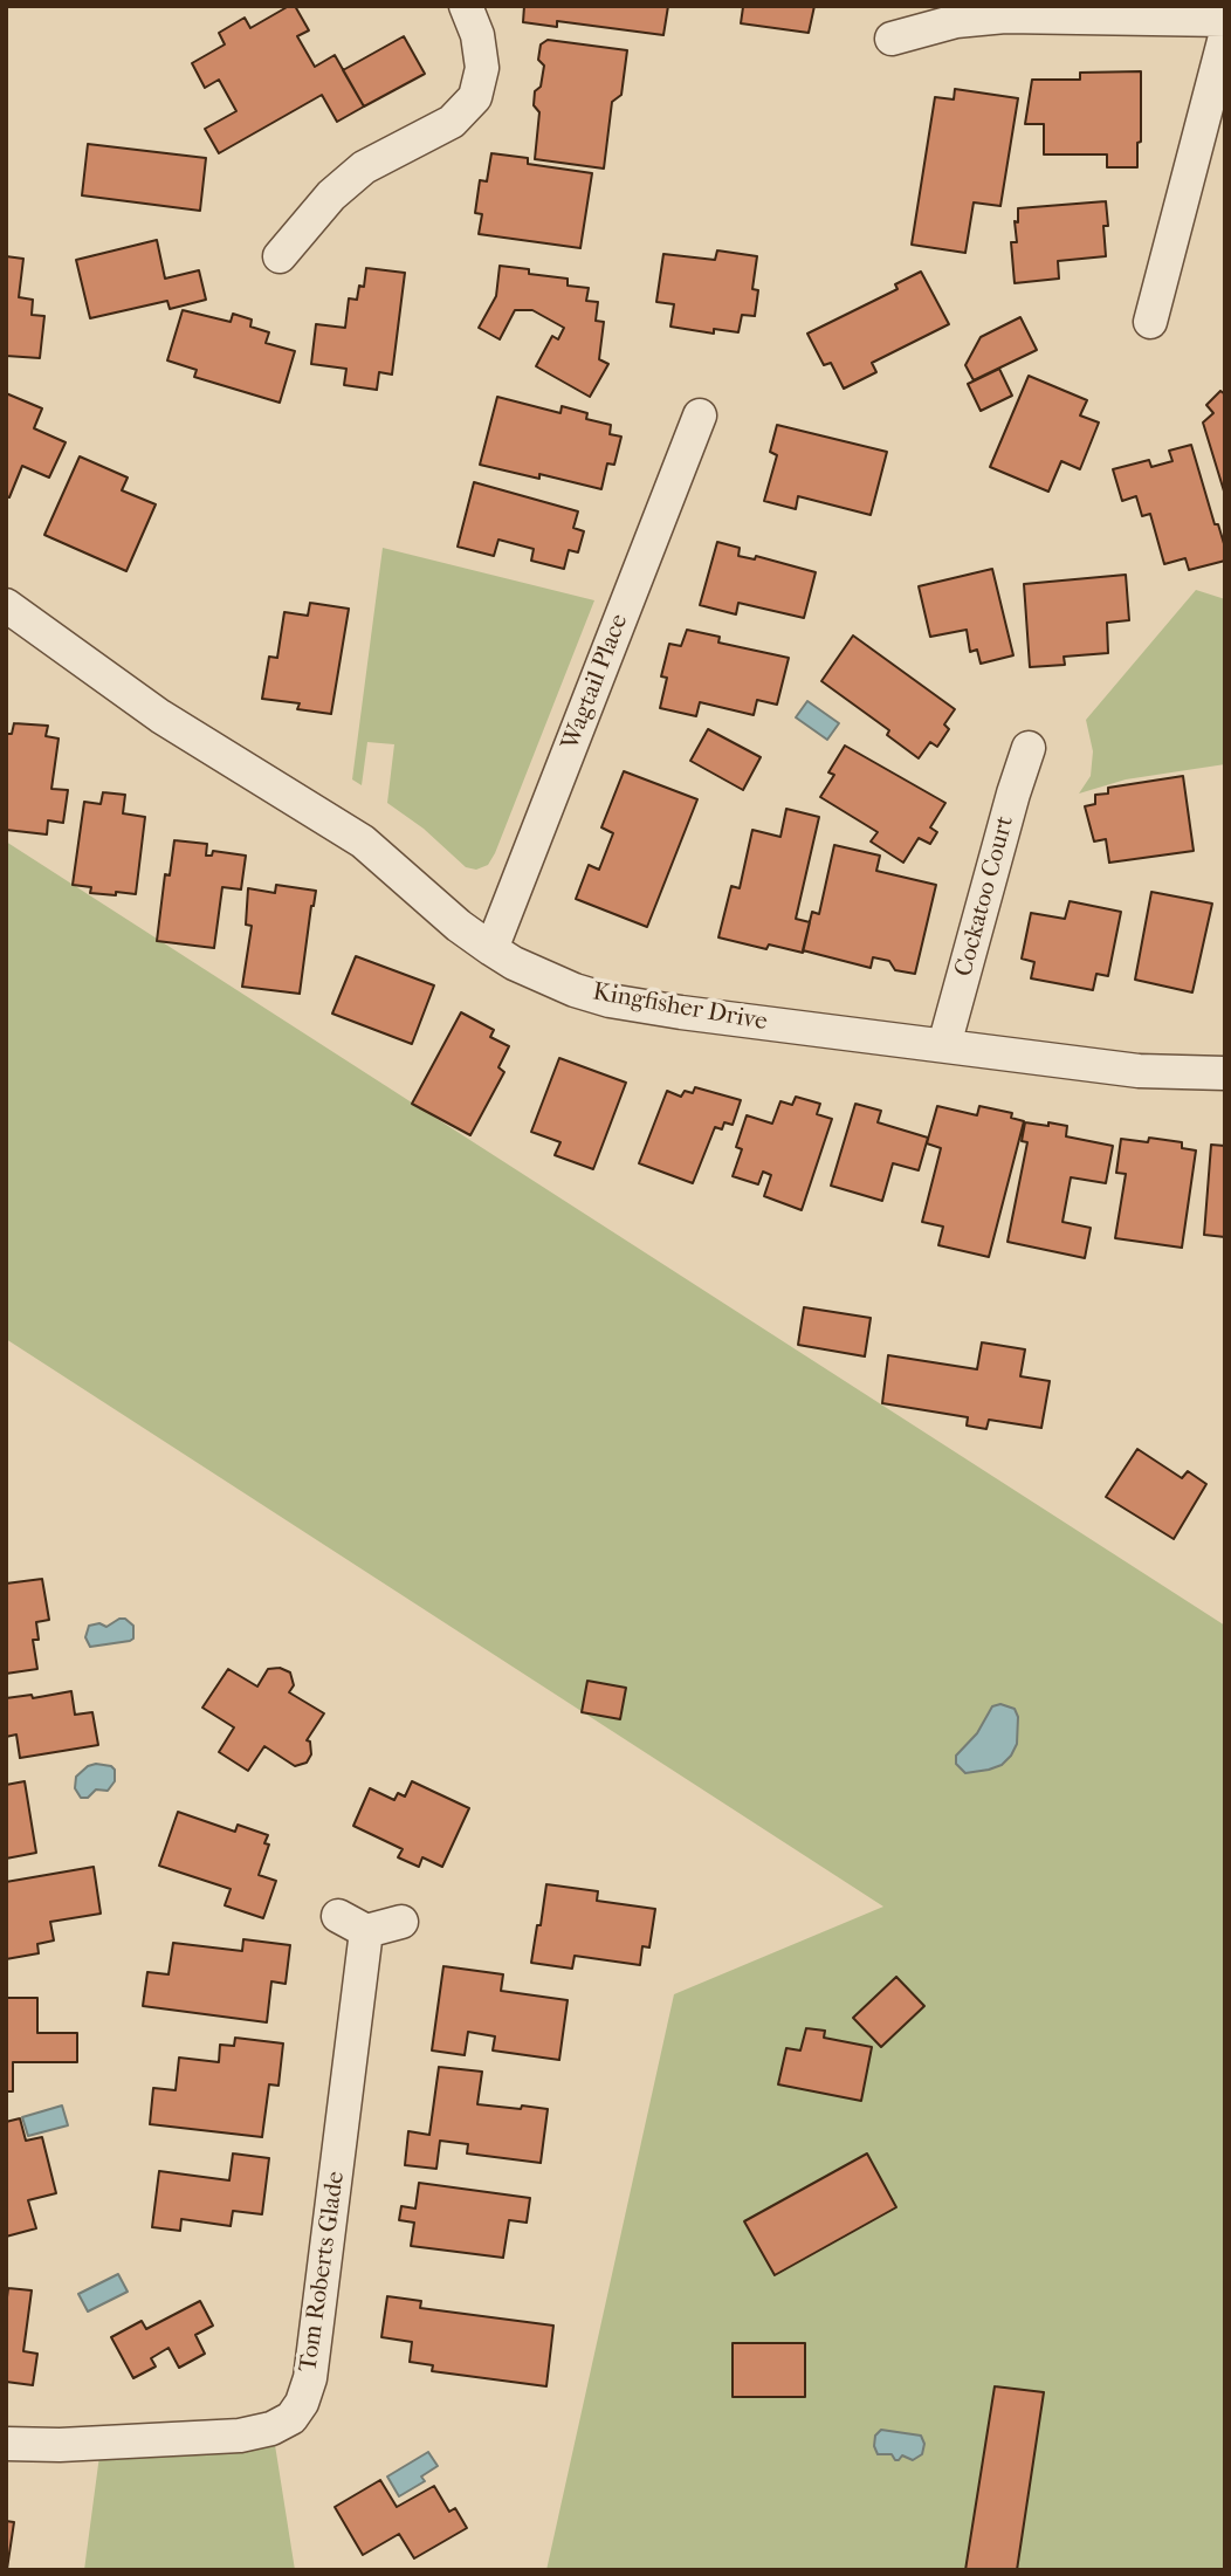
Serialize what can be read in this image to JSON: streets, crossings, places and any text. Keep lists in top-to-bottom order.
{
  "streets": {
    "street": [
      "Wagtail Place",
      "Cockatoo Court",
      "Kingfisher Drive",
      "Tom Roberts Glade"
    ]
  },
  "crossings": [
    ["Wagtail Place", "Kingfisher Drive"],
    ["Cockatoo Court", "Kingfisher Drive"]
  ]
}
